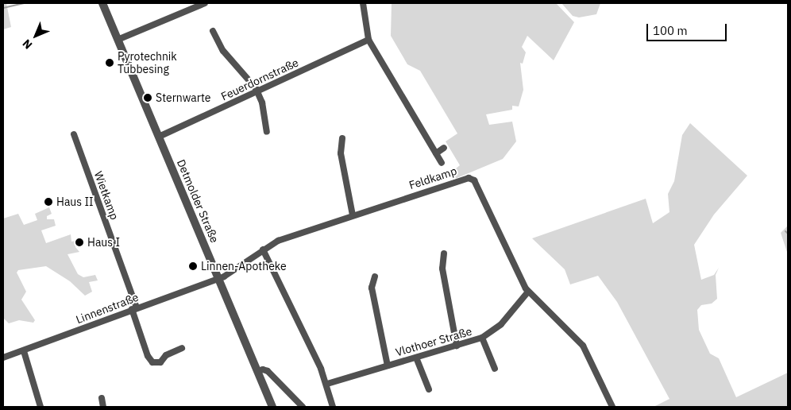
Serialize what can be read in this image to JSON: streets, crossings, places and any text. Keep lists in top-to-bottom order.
{
  "streets": {
    "street": [
      "Feuerdornstraße",
      "Feldkamp",
      "Wietkamp",
      "Detmolder Straße",
      "Linnenstraße",
      "Vlothoer Straße"
    ]
  },
  "crossings": [
    ["Feuerdornstraße", "Detmolder Straße"],
    ["Feldkamp", "Detmolder Straße"],
    ["Feldkamp", "Linnenstraße"],
    ["Feldkamp", "Vlothoer Straße"],
    ["Wietkamp", "Linnenstraße"],
    ["Detmolder Straße", "Linnenstraße"]
  ],
  "places": [
    "Pyrotechnik Tubbesing",
    "Sternwarte",
    "Haus II",
    "Haus I",
    "Linnen-Apotheke"
  ],
  "scale_bar": "100 m",
  "north": "bottom left"
}
